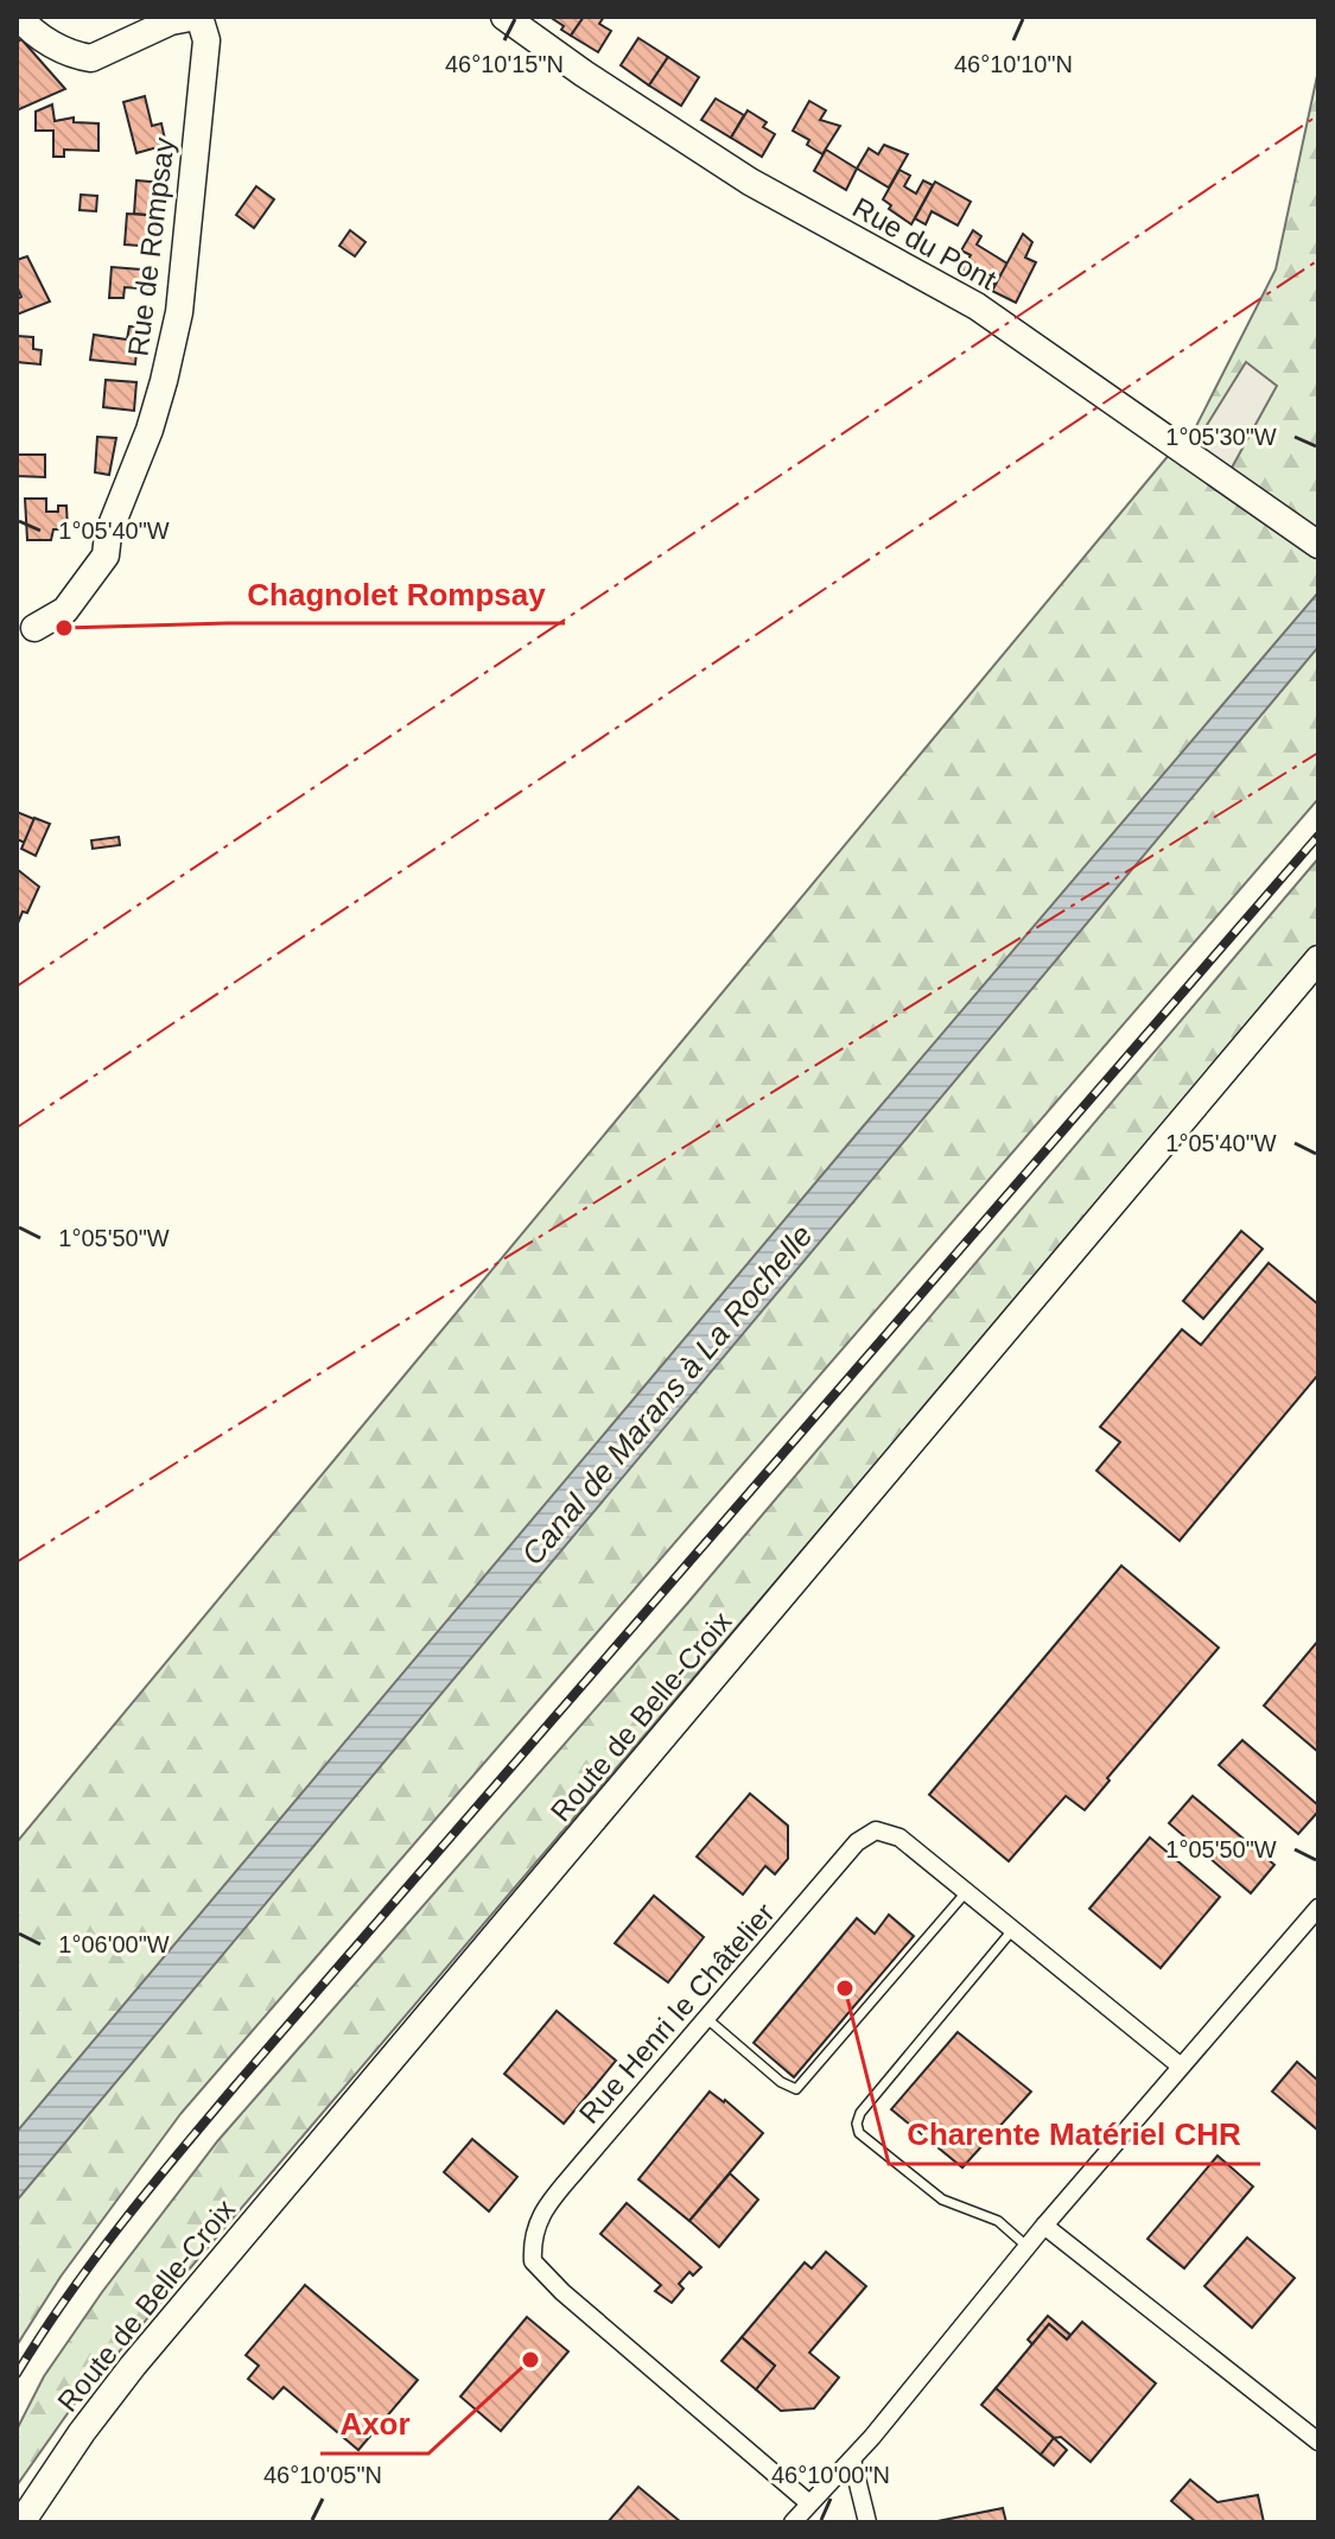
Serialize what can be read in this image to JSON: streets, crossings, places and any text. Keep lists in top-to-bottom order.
{
  "streets": {
    "street": [
      "Rue du Pont",
      "Rue de Rompsay",
      "Route de Belle-Croix",
      "Rue Henri le Châtelier"
    ]
  },
  "water": ["Canal de Marans à La Rochelle"],
  "places": ["Chagnolet Rompsay", "Charente Matériel CHR", "Axor"],
  "coordinates": [
    "46°10'15\"N",
    "46°10'10\"N",
    "1°05'30\"W",
    "1°05'40\"W",
    "1°05'50\"W",
    "1°06'00\"W",
    "46°10'05\"N",
    "46°10'00\"N"
  ]
}
